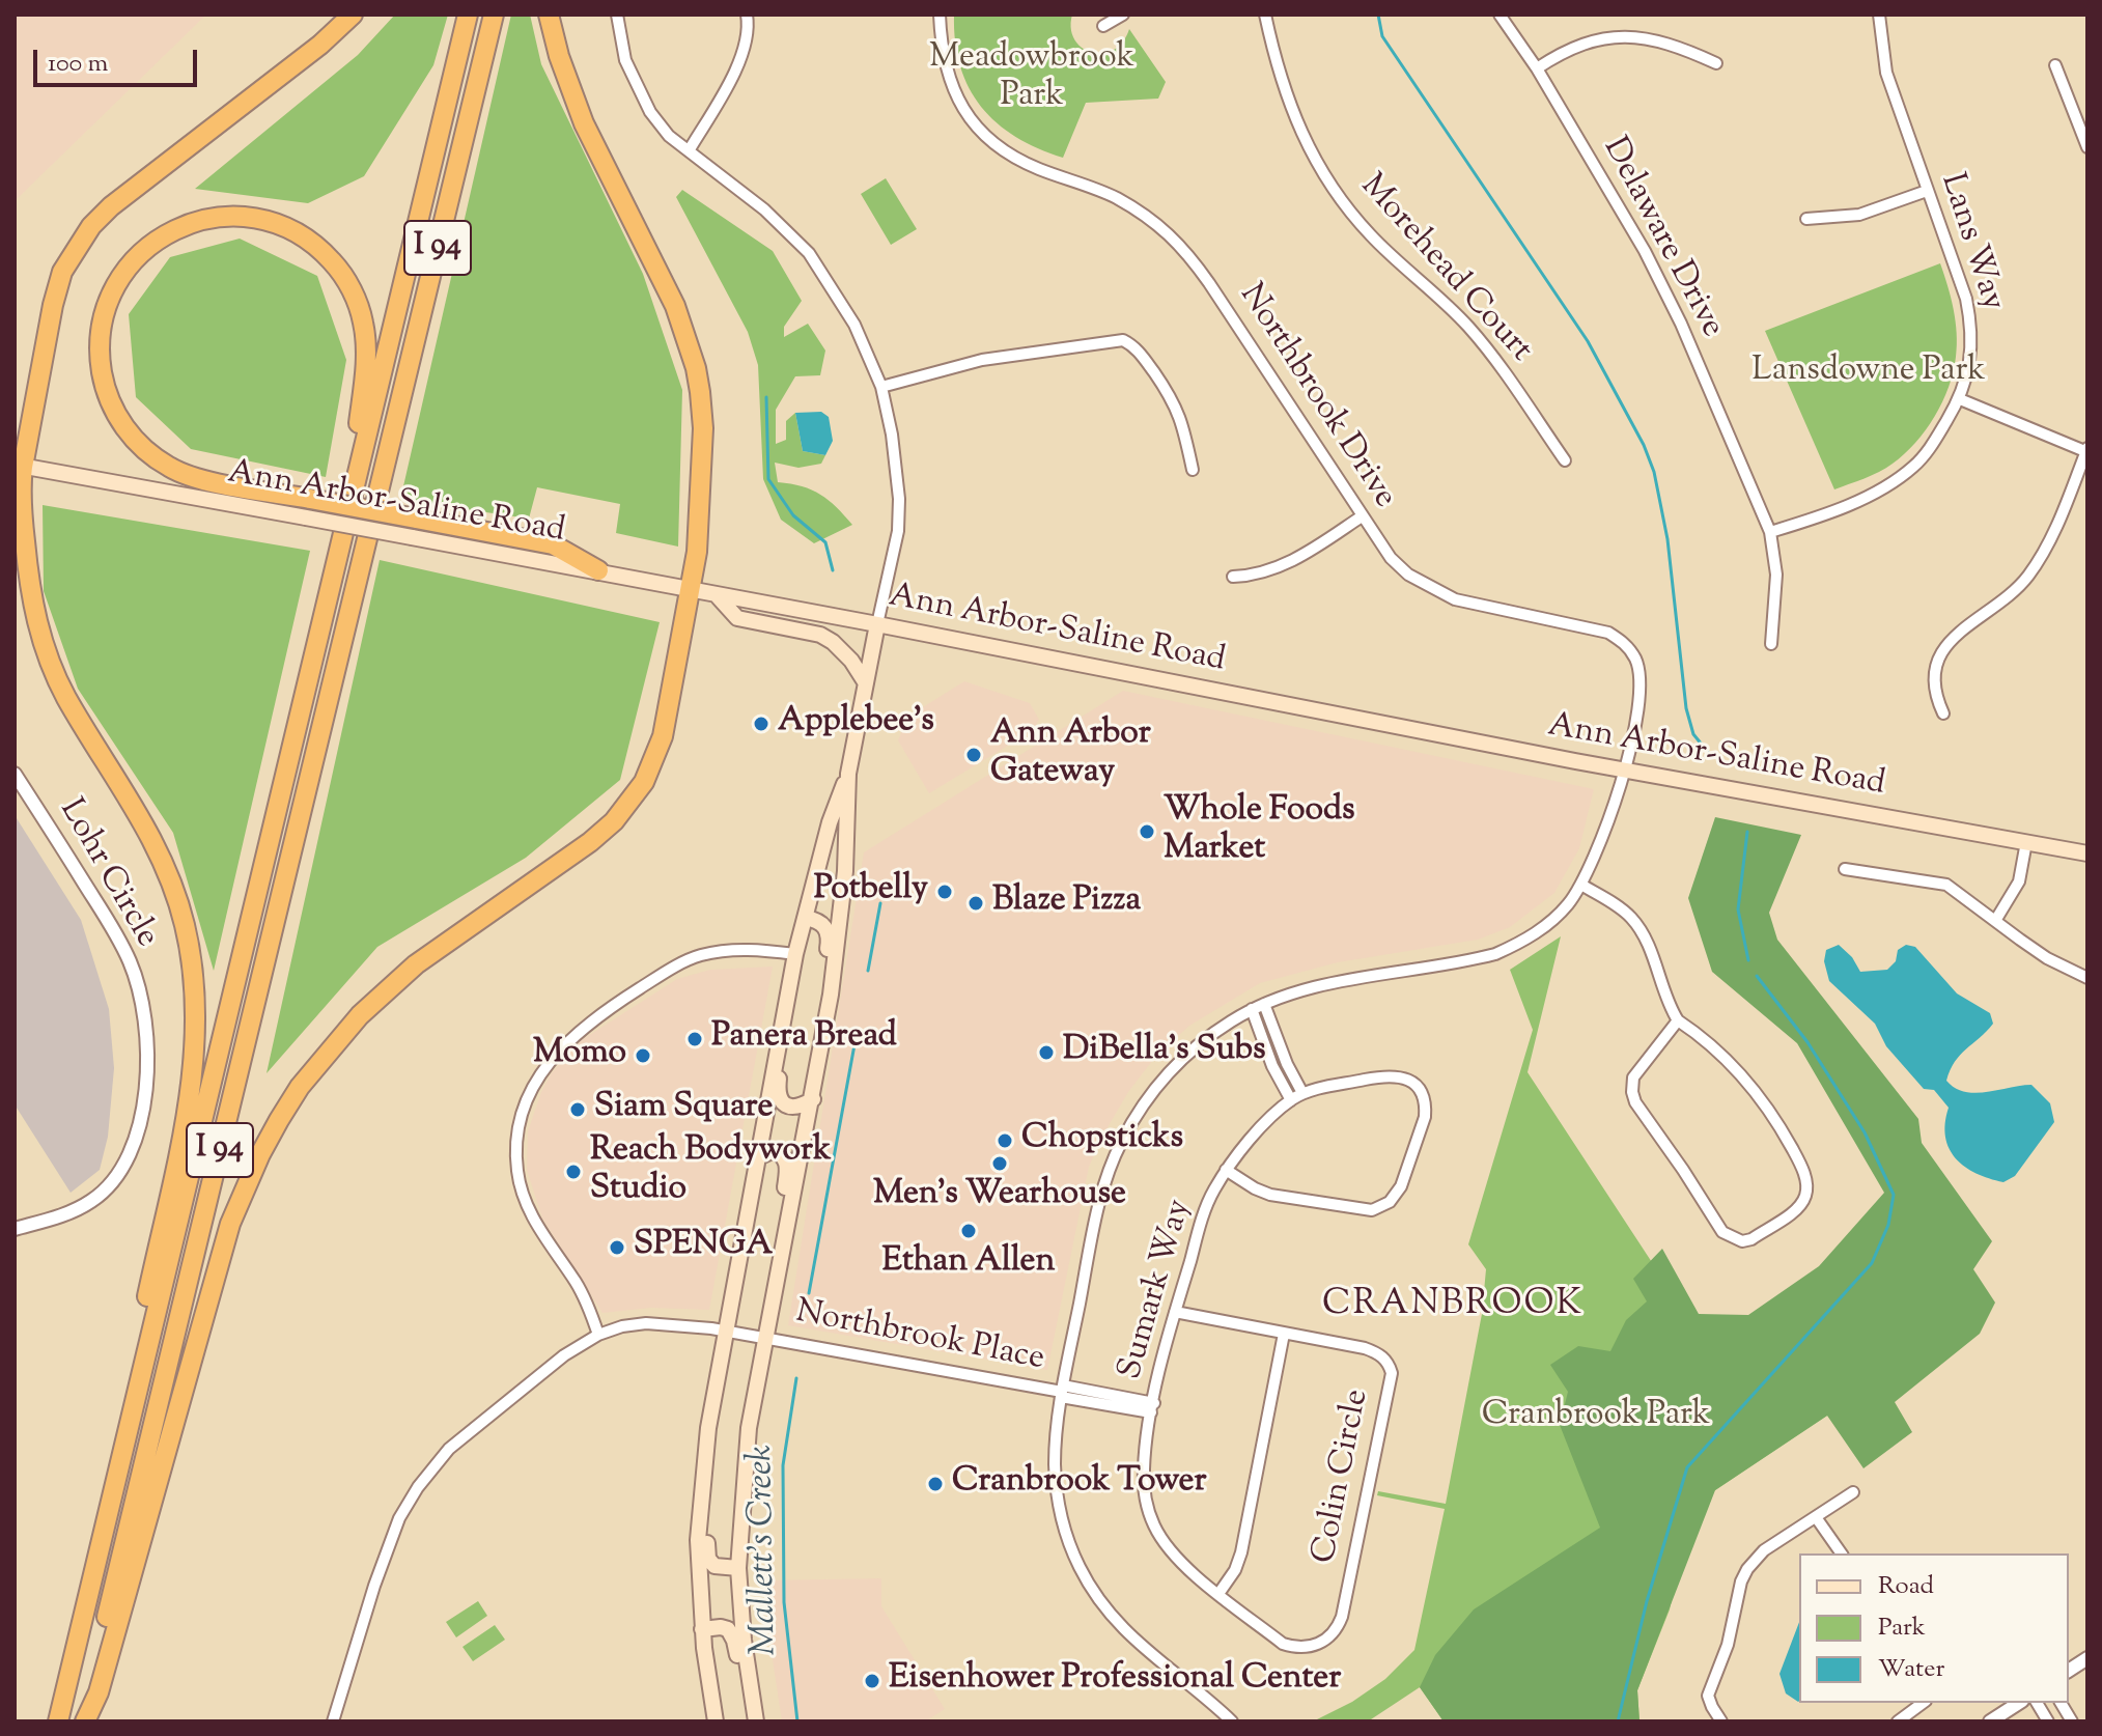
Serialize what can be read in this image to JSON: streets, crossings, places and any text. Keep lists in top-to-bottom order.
{
  "streets": {
    "highway": ["I 94"],
    "main road": ["Ann Arbor-Saline Road"],
    "street": [
      "Delaware Drive",
      "Lans Way",
      "Morehead Court",
      "Northbrook Drive",
      "Lohr Circle",
      "Sumark Way",
      "Northbrook Place",
      "Colin Circle"
    ]
  },
  "crossings": [
    ["Delaware Drive", "Lans Way"],
    ["Northbrook Drive", "Ann Arbor-Saline Road"],
    ["Sumark Way", "Northbrook Place"],
    ["Sumark Way", "Colin Circle"]
  ],
  "districts": ["CRANBROOK"],
  "water": ["Mallett's Creek"],
  "parks": ["Meadowbrook Park", "Lansdowne Park", "Cranbrook Park"],
  "places": [
    "Applebee's",
    "Ann Arbor Gateway",
    "Whole Foods Market",
    "Potbelly",
    "Blaze Pizza",
    "Panera Bread",
    "DiBella's Subs",
    "Momo",
    "Siam Square",
    "Chopsticks",
    "Men's Wearhouse",
    "Reach Bodywork Studio",
    "Ethan Allen",
    "SPENGA",
    "Cranbrook Tower",
    "Eisenhower Professional Center"
  ],
  "legend": ["Road", "Park", "Water"],
  "scale_bar": "100 m"
}
